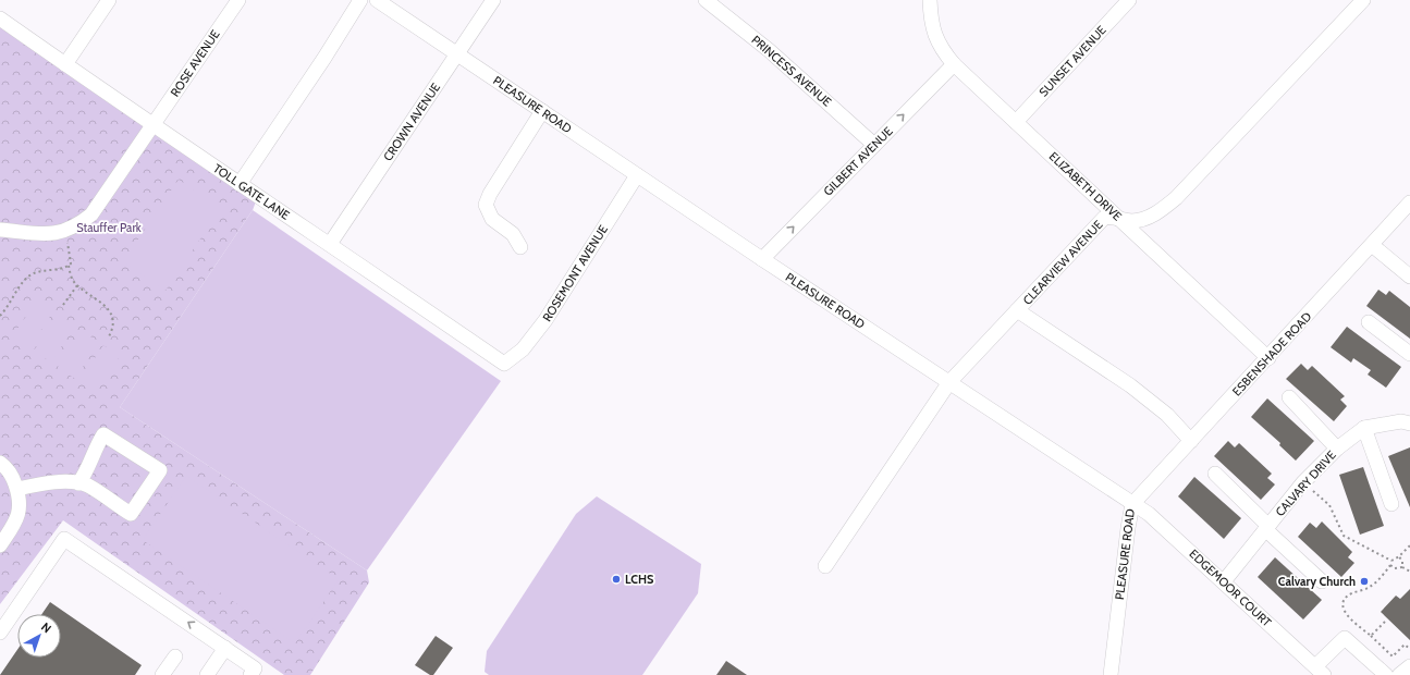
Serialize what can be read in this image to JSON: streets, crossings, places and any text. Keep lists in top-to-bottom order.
{
  "streets": {
    "street": [
      "SUNSET AVENUE",
      "ROSE AVENUE",
      "PRINCESS AVENUE",
      "PLEASURE ROAD",
      "CROWN AVENUE",
      "GILBERT AVENUE",
      "ELIZABETH DRIVE",
      "TOLL GATE LANE",
      "CLEARVIEW AVENUE",
      "ROSEMONT AVENUE",
      "ESBENSHADE ROAD",
      "CALVARY DRIVE",
      "EDGEMOOR COURT"
    ]
  },
  "crossings": [
    ["SUNSET AVENUE", "ELIZABETH DRIVE"],
    ["ROSE AVENUE", "TOLL GATE LANE"],
    ["PRINCESS AVENUE", "GILBERT AVENUE"],
    ["PLEASURE ROAD", "CROWN AVENUE"],
    ["PLEASURE ROAD", "GILBERT AVENUE"],
    ["PLEASURE ROAD", "CLEARVIEW AVENUE"],
    ["PLEASURE ROAD", "ROSEMONT AVENUE"],
    ["PLEASURE ROAD", "ESBENSHADE ROAD"],
    ["PLEASURE ROAD", "EDGEMOOR COURT"],
    ["CROWN AVENUE", "TOLL GATE LANE"],
    ["GILBERT AVENUE", "ELIZABETH DRIVE"],
    ["ELIZABETH DRIVE", "CLEARVIEW AVENUE"],
    ["ELIZABETH DRIVE", "ESBENSHADE ROAD"],
    ["TOLL GATE LANE", "ROSEMONT AVENUE"],
    ["ESBENSHADE ROAD", "EDGEMOOR COURT"],
    ["CALVARY DRIVE", "EDGEMOOR COURT"]
  ],
  "one_way": ["GILBERT AVENUE"],
  "parks": ["Stauffer Park"],
  "places": ["LCHS", "Calvary Church"],
  "north": "top right"
}
